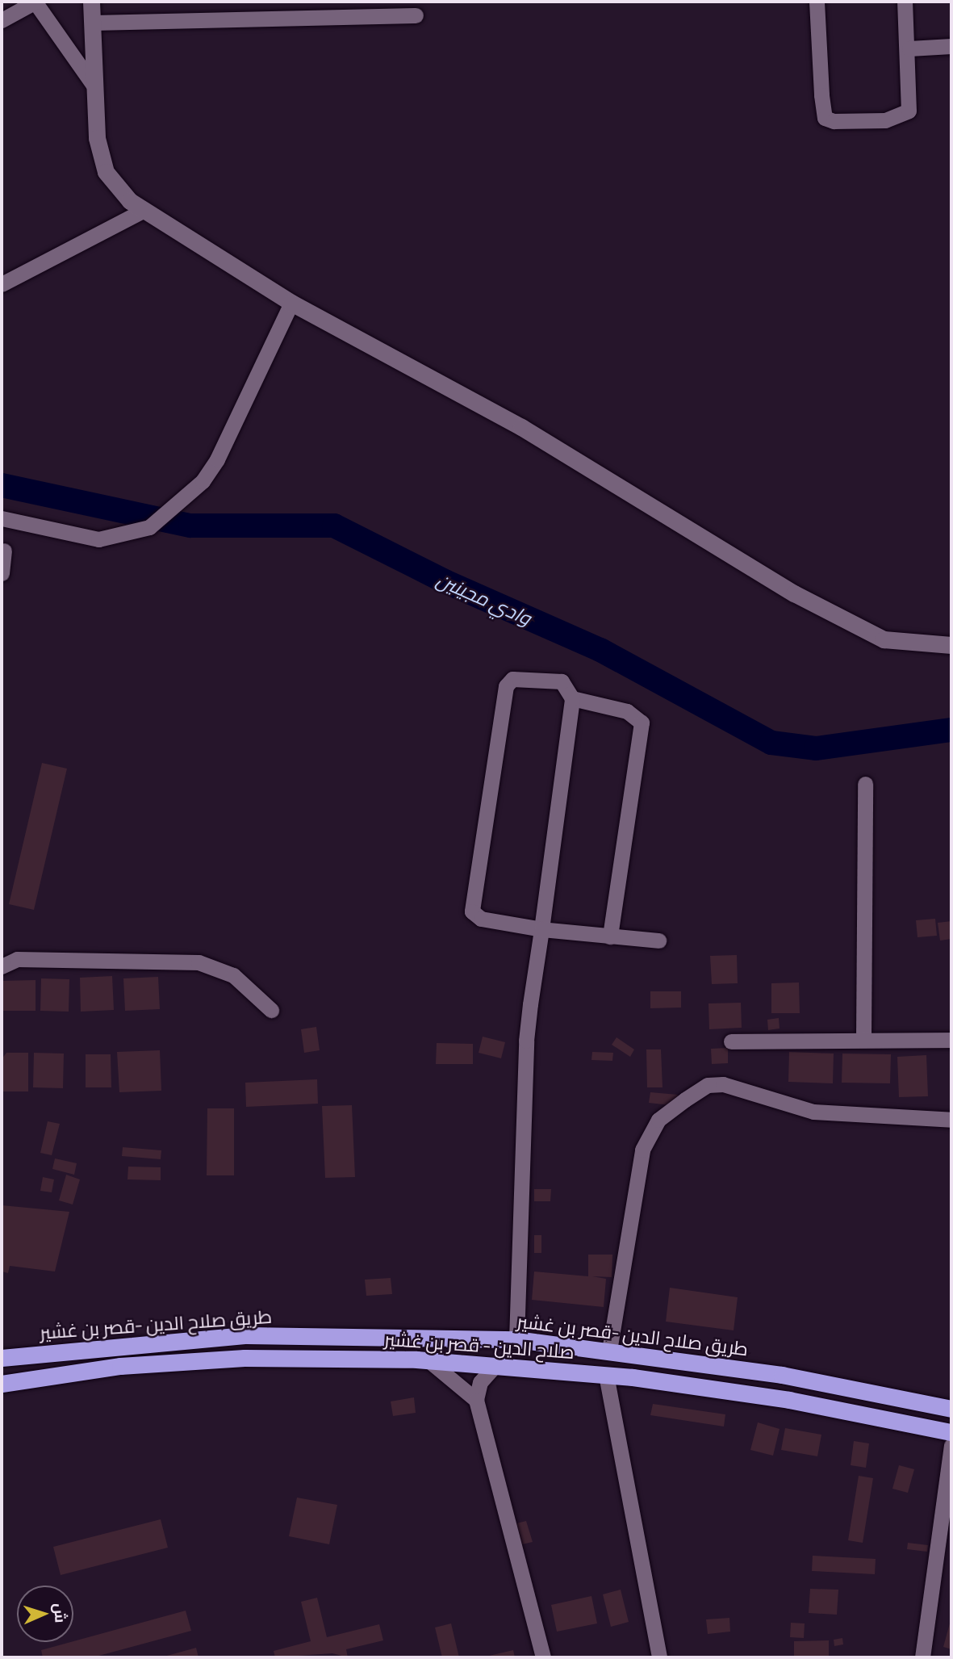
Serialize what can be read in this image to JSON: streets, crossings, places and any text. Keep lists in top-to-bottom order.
{
  "streets": {
    "highway": ["طريق صلاح الدين -قصر بن غشير", "صلاح الدين - قصر بن غشير"]
  },
  "water": ["وادي مجينين"],
  "north": "right"
}
